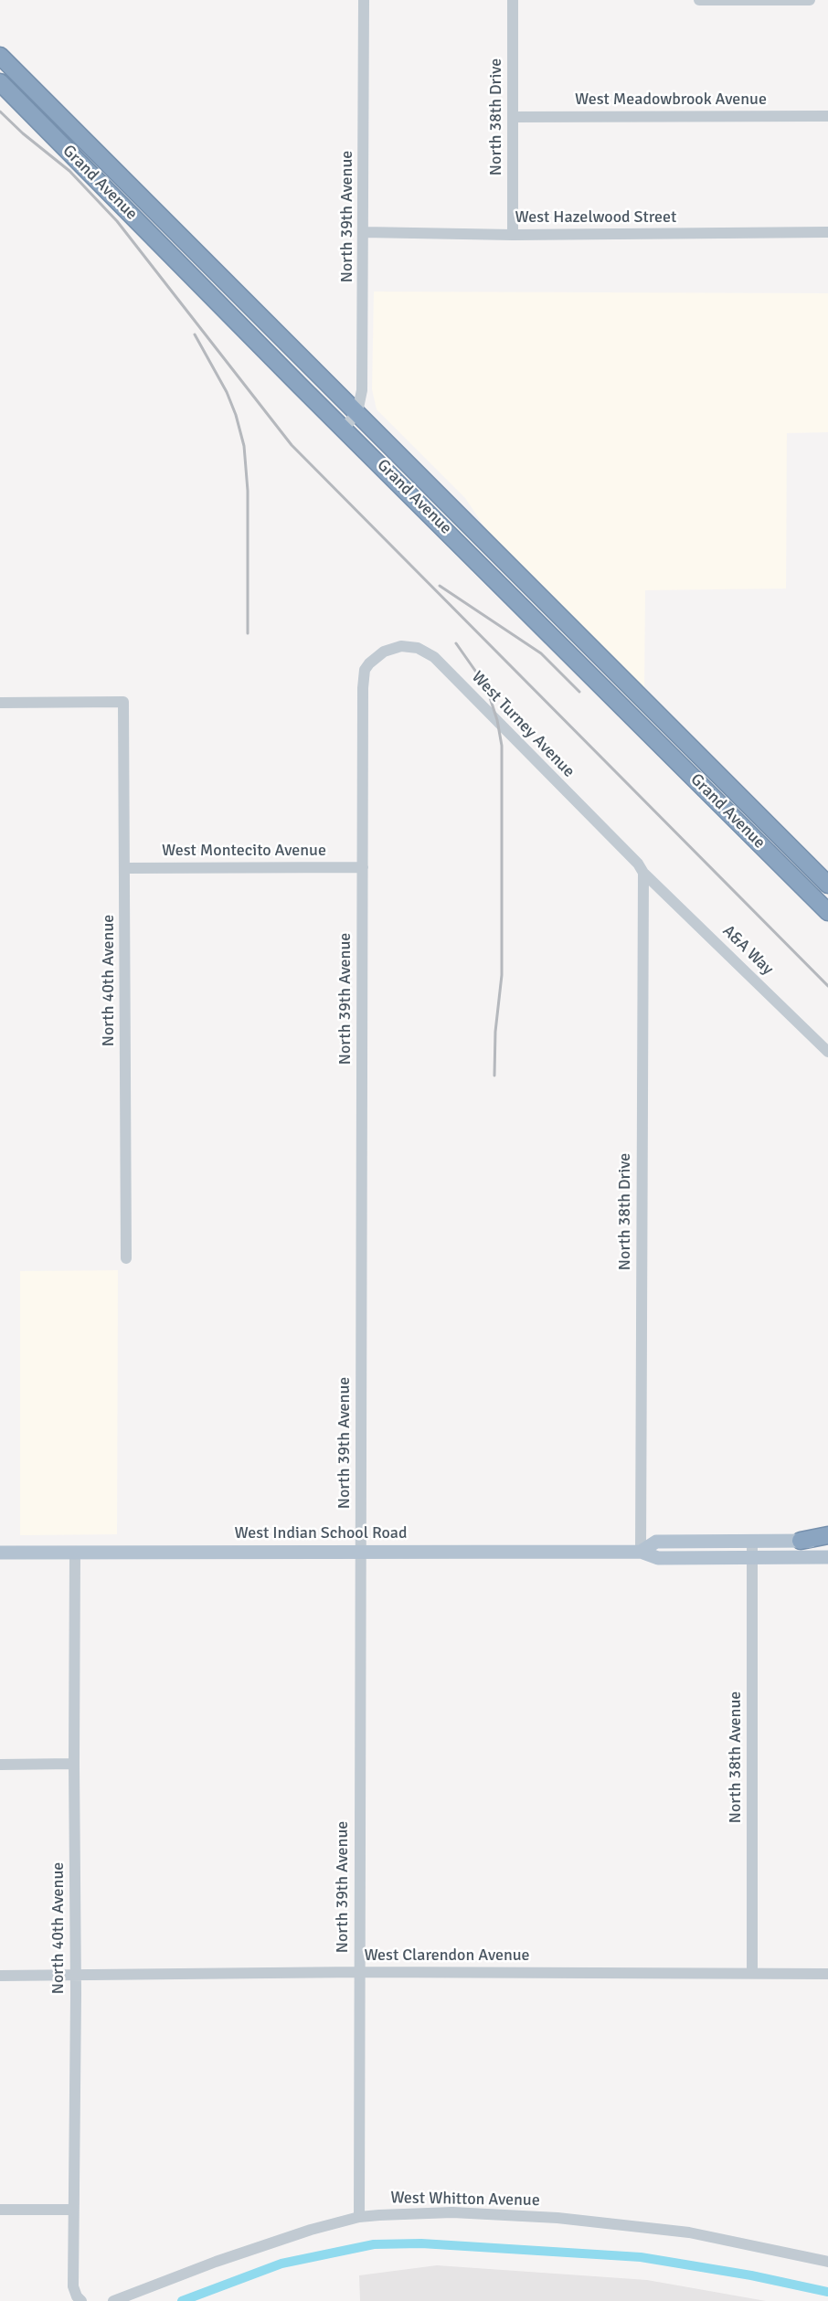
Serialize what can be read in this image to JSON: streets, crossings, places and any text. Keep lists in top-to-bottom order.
{
  "streets": {
    "highway": ["Grand Avenue"],
    "main road": ["West Indian School Road"],
    "street": [
      "West Meadowbrook Avenue",
      "North 38th Drive",
      "North 39th Avenue",
      "West Hazelwood Street",
      "West Turney Avenue",
      "West Montecito Avenue",
      "A&A Way",
      "North 40th Avenue",
      "North 38th Avenue",
      "West Clarendon Avenue",
      "West Whitton Avenue"
    ]
  },
  "crossings": [
    ["West Meadowbrook Avenue", "North 38th Drive"],
    ["North 38th Drive", "West Hazelwood Street"],
    ["North 38th Drive", "West Turney Avenue"],
    ["North 38th Drive", "A&A Way"],
    ["North 38th Drive", "West Indian School Road"],
    ["Grand Avenue", "North 39th Avenue"],
    ["North 39th Avenue", "West Hazelwood Street"],
    ["North 39th Avenue", "West Turney Avenue"],
    ["North 39th Avenue", "West Montecito Avenue"],
    ["North 39th Avenue", "West Indian School Road"],
    ["North 39th Avenue", "West Clarendon Avenue"],
    ["North 39th Avenue", "West Whitton Avenue"],
    ["West Turney Avenue", "A&A Way"],
    ["West Montecito Avenue", "North 40th Avenue"],
    ["North 40th Avenue", "West Indian School Road"],
    ["North 40th Avenue", "West Clarendon Avenue"],
    ["West Indian School Road", "North 38th Avenue"],
    ["North 38th Avenue", "West Clarendon Avenue"]
  ]
}
